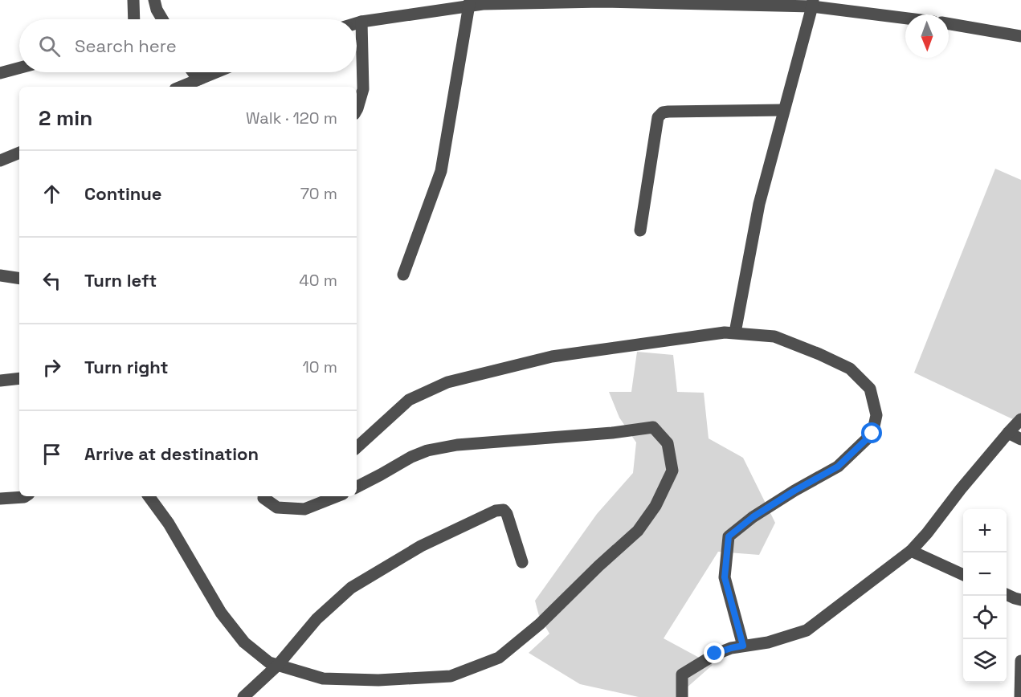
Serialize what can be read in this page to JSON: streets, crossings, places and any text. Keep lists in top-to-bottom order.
{
  "north": "bottom",
  "page": {
    "search": "Search here",
    "heading": ["2 min", "Walk · 120 m"],
    "list": [
      ["Continue", "70 m"],
      ["Turn left", "40 m"],
      ["Turn right", "10 m"],
      "Arrive at destination"
    ],
    "map_buttons": ["+", "−"]
  }
}
